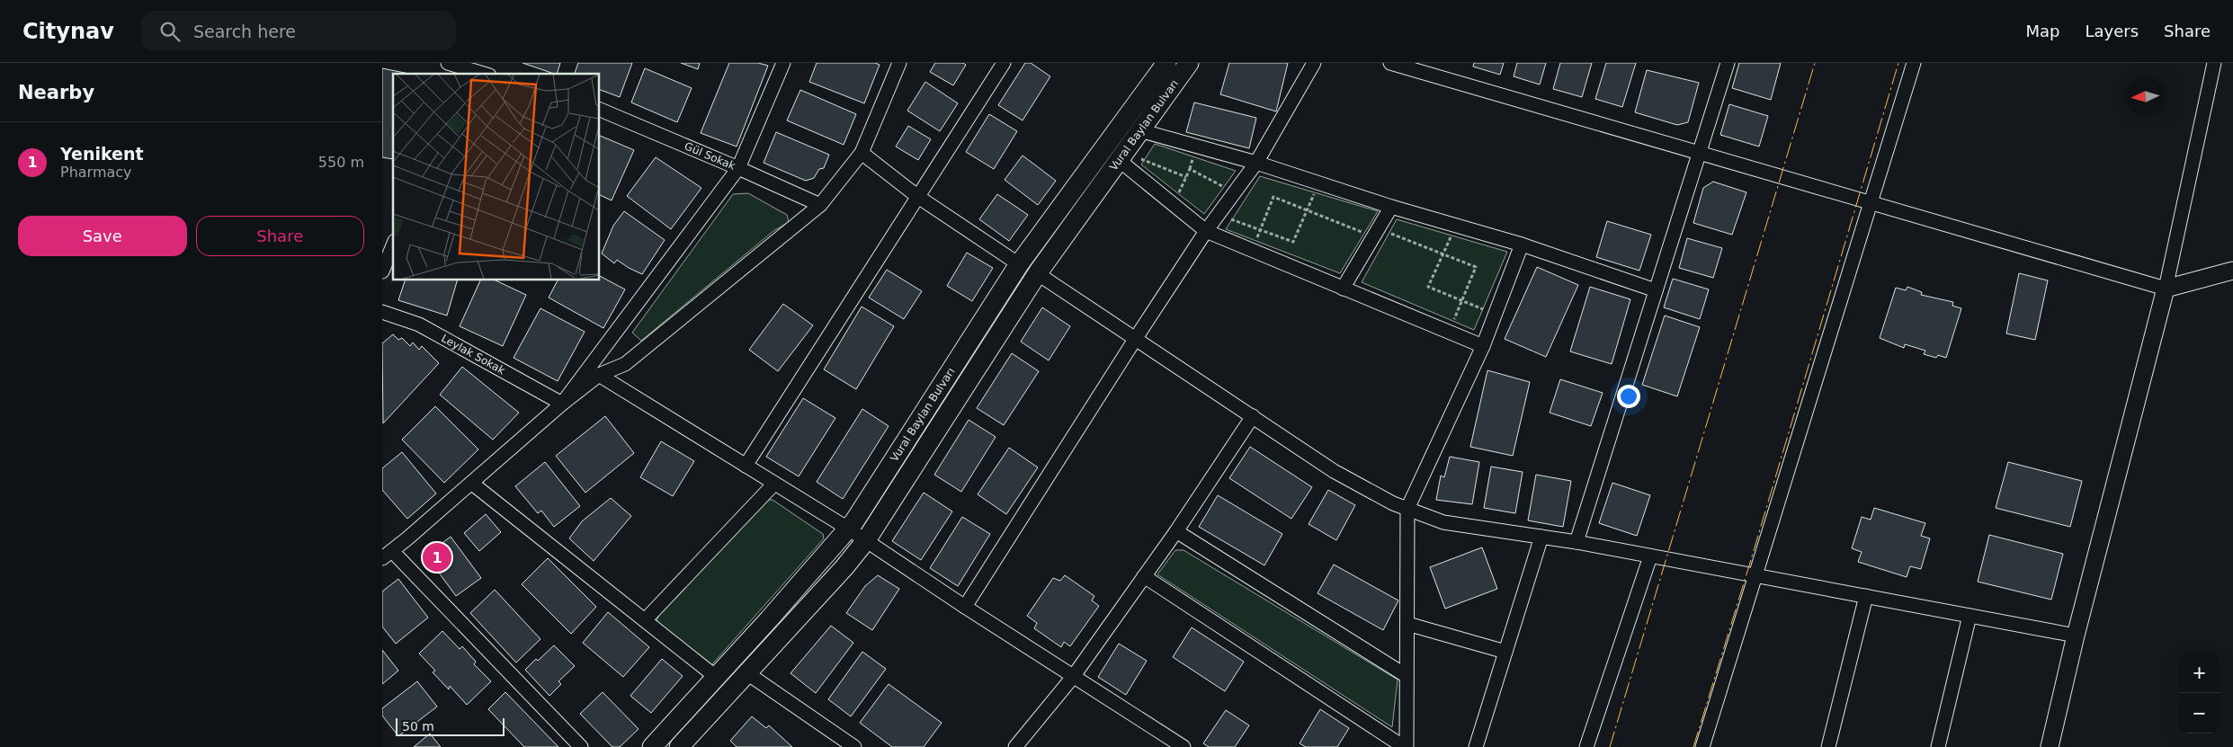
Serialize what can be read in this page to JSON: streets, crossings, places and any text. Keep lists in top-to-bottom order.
{
  "streets": {
    "main road": ["Vural Baylan Bulvarı"],
    "street": ["Gül Sokak", "Leylak Sokak"]
  },
  "scale_bar": "50 m",
  "north": "left",
  "page": {
    "header": "Citynav",
    "search": "Search here",
    "nav": ["Map", "Layers", "Share"],
    "heading": "Nearby",
    "list": [
      {
        "mark": "1",
        "name": "Yenikent",
        "note": "Pharmacy",
        "value": "550 m"
      }
    ],
    "buttons": ["Save", "Share"],
    "pins": "1",
    "map_buttons": ["+", "−"],
    "scale": "50 m"
  }
}
